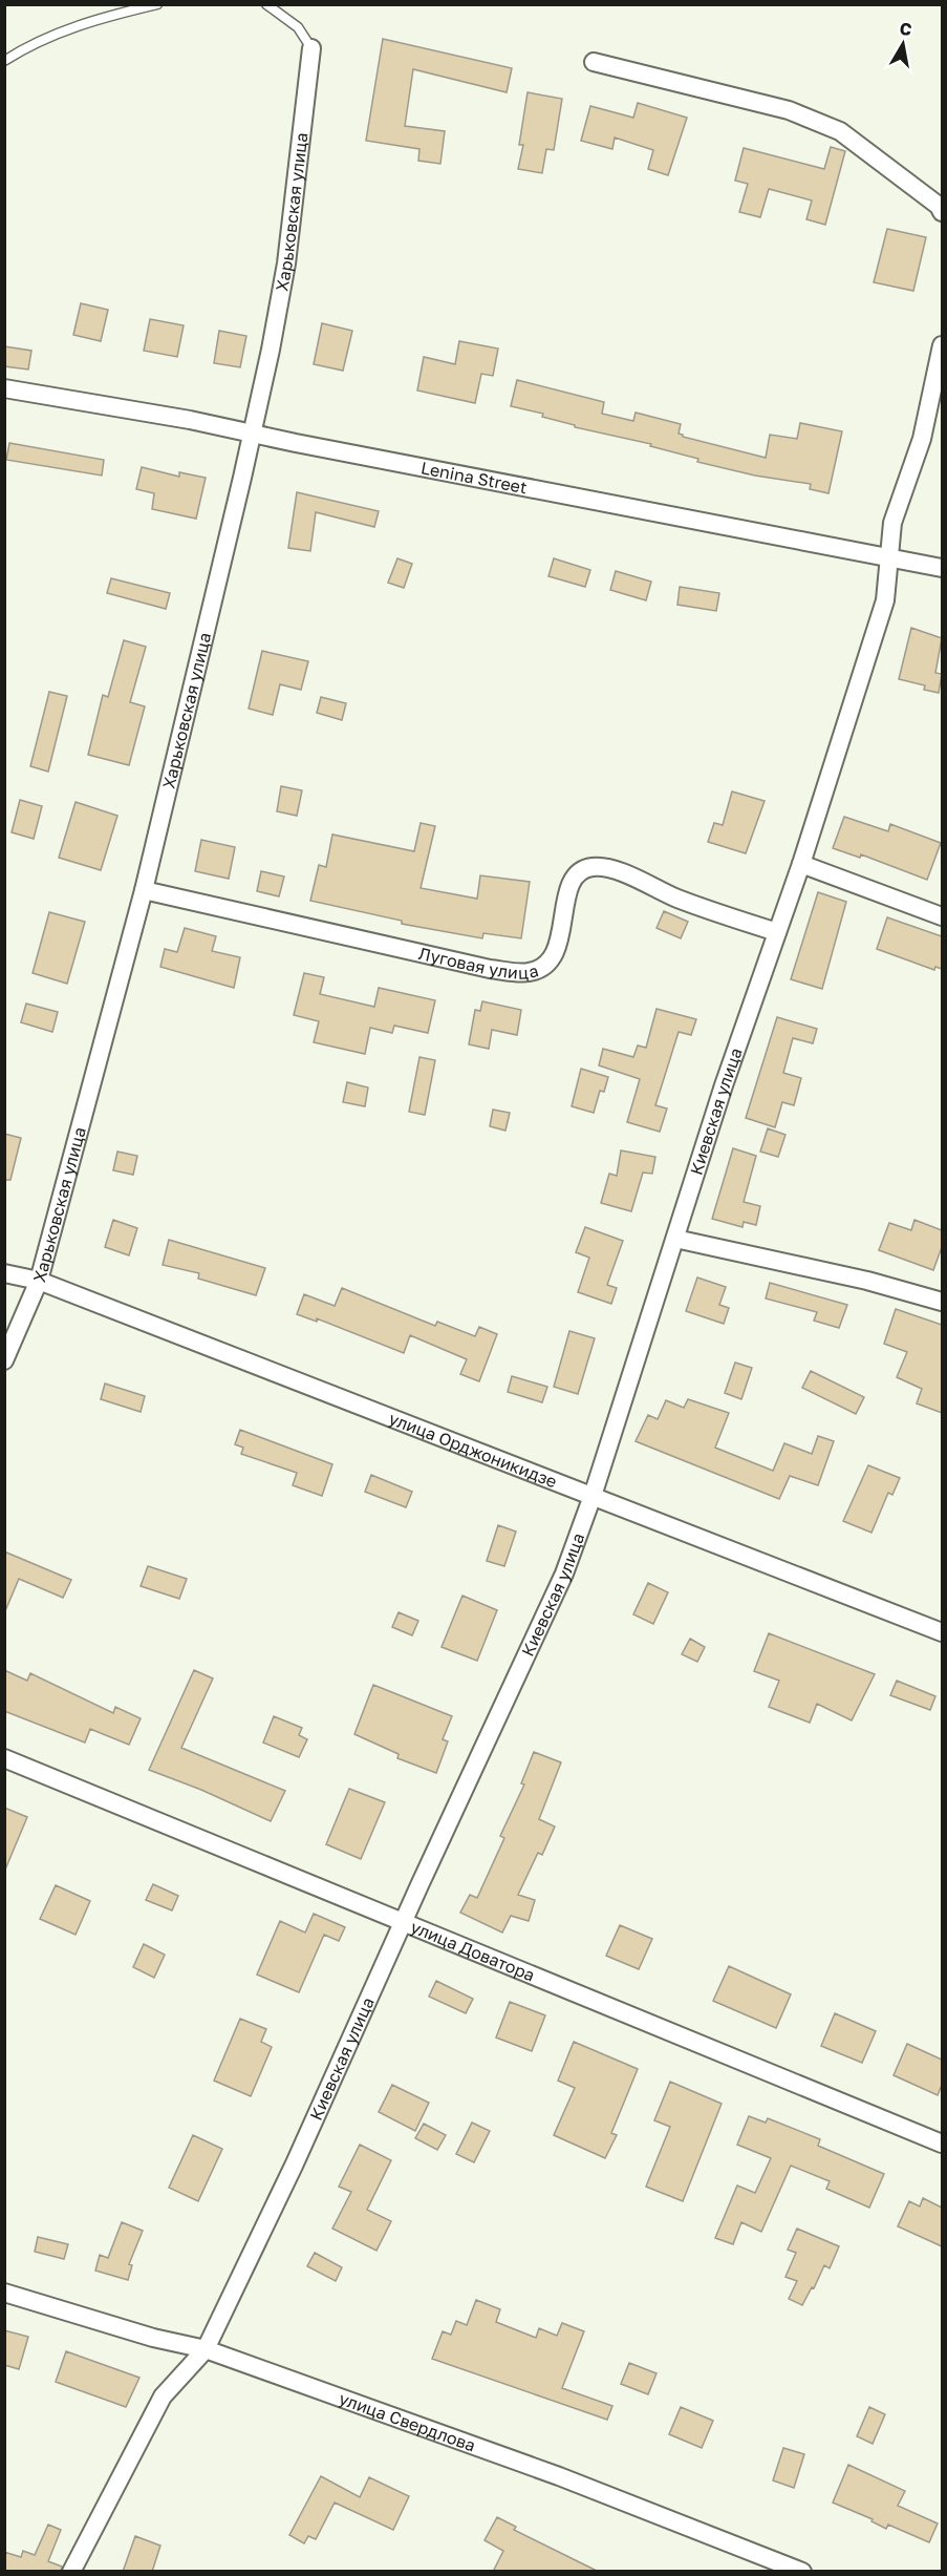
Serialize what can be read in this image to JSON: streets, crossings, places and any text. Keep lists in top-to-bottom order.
{
  "streets": {
    "street": [
      "Харьковская улица",
      "Lenina Street",
      "Луговая улица",
      "Киевская улица",
      "улица Орджоникидзе",
      "улица Доватора",
      "улица Свердлова"
    ]
  },
  "crossings": [
    ["Харьковская улица", "Lenina Street"],
    ["Харьковская улица", "Луговая улица"],
    ["Харьковская улица", "улица Орджоникидзе"],
    ["Lenina Street", "Киевская улица"],
    ["Луговая улица", "Киевская улица"],
    ["Киевская улица", "улица Орджоникидзе"],
    ["Киевская улица", "улица Доватора"],
    ["Киевская улица", "улица Свердлова"]
  ],
  "north": "top"
}
